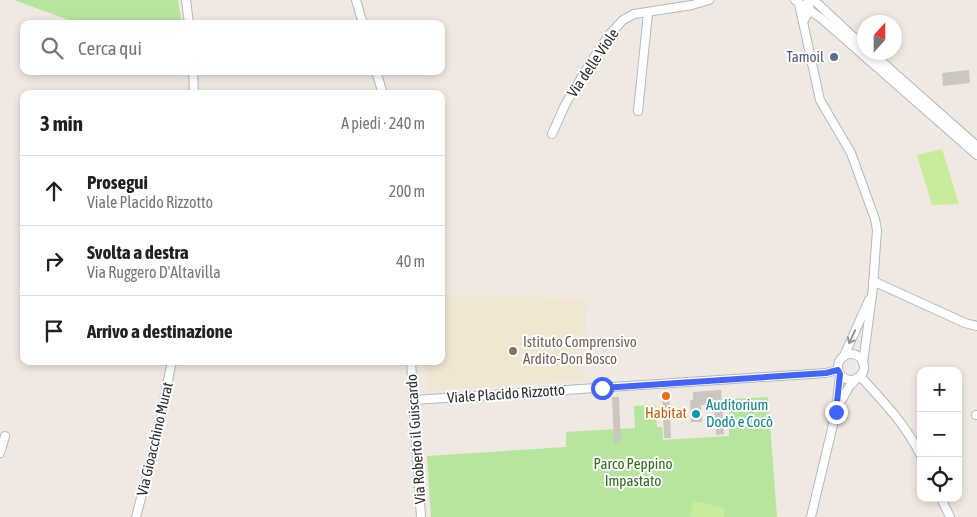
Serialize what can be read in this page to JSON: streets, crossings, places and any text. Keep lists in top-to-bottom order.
{
  "streets": {
    "street": [
      "Via delle Viole",
      "Viale Placido Rizzotto",
      "Via Gioacchino Murat",
      "Via Roberto il Guiscardo"
    ]
  },
  "crossings": [
    ["Viale Placido Rizzotto", "Via Roberto il Guiscardo"]
  ],
  "parks": ["Parco Peppino Impastato"],
  "places": [
    "Tamoil",
    "Istituto Comprensivo Ardito-Don Bosco",
    "Habitat",
    "Auditorium Dodò e Cocò"
  ],
  "north": "top",
  "page": {
    "search": "Cerca qui",
    "heading": ["3 min", "A piedi · 240 m"],
    "list": [
      ["Prosegui", "Viale Placido Rizzotto", "200 m"],
      ["Svolta a destra", "Via Ruggero D'Altavilla", "40 m"],
      "Arrivo a destinazione"
    ],
    "map_buttons": ["+", "−"]
  }
}
